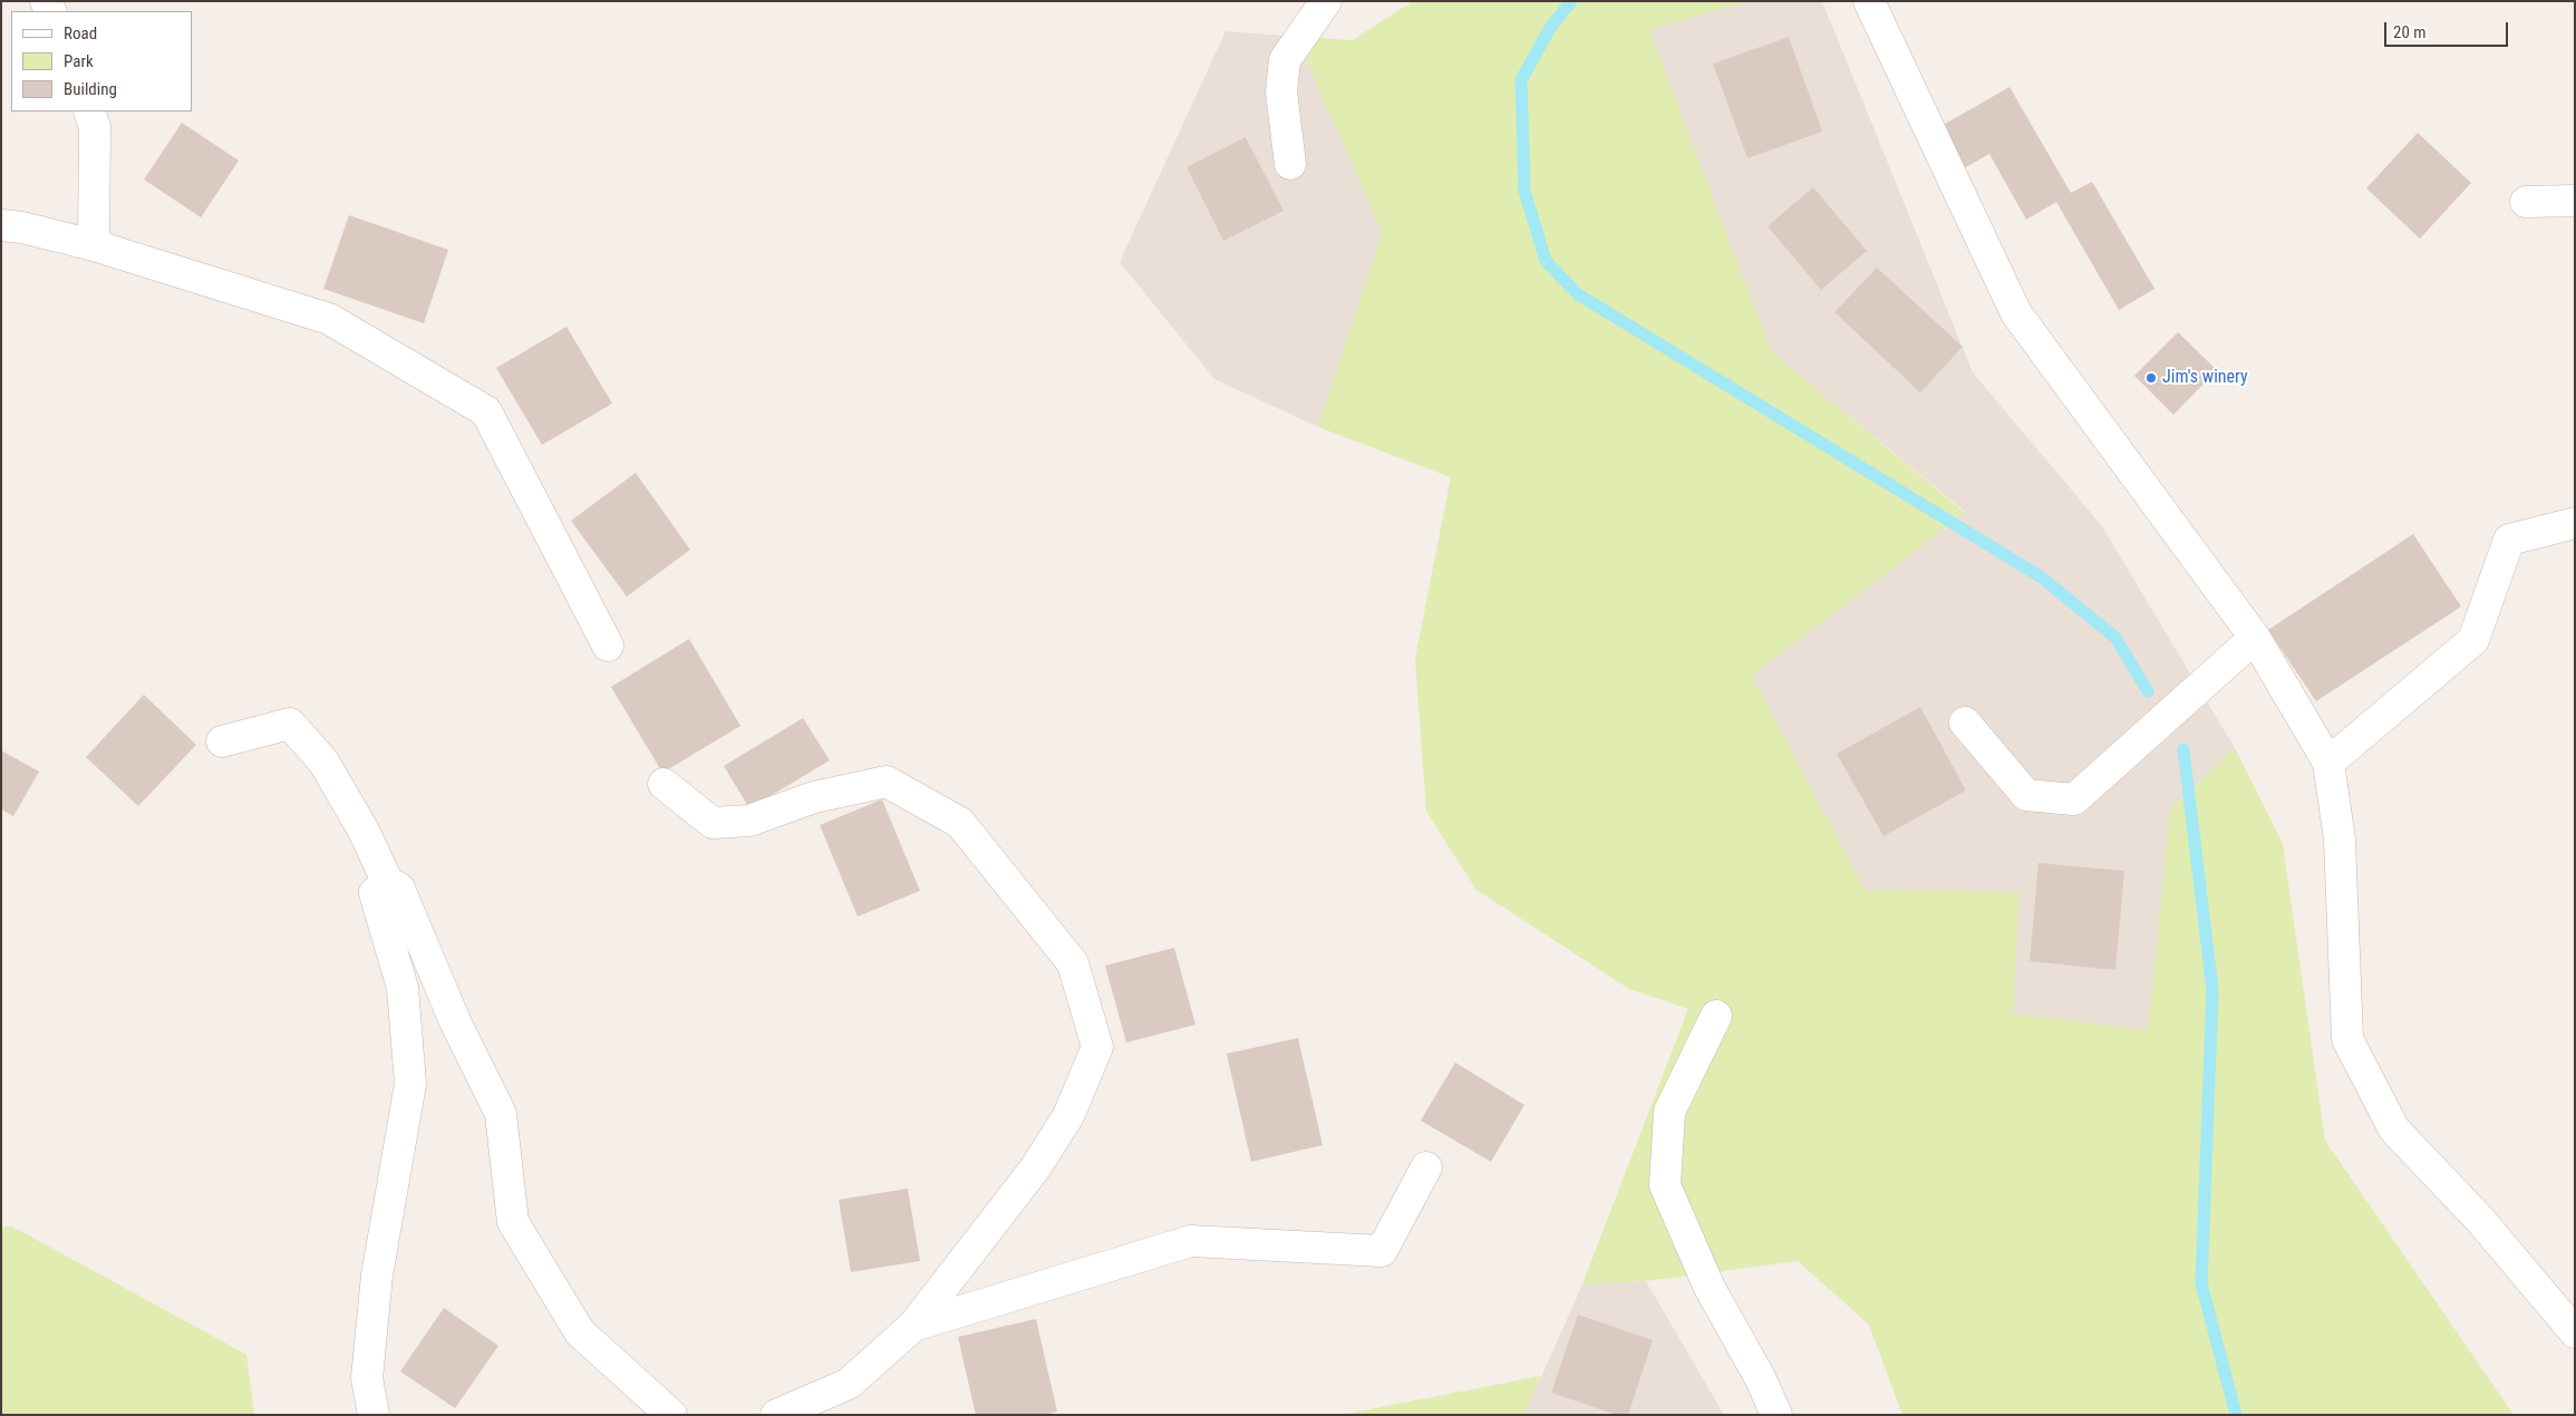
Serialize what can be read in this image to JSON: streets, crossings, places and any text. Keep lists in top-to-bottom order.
{
  "places": ["Jim's winery"],
  "legend": ["Road", "Park", "Building"],
  "scale_bar": "20 m"
}
